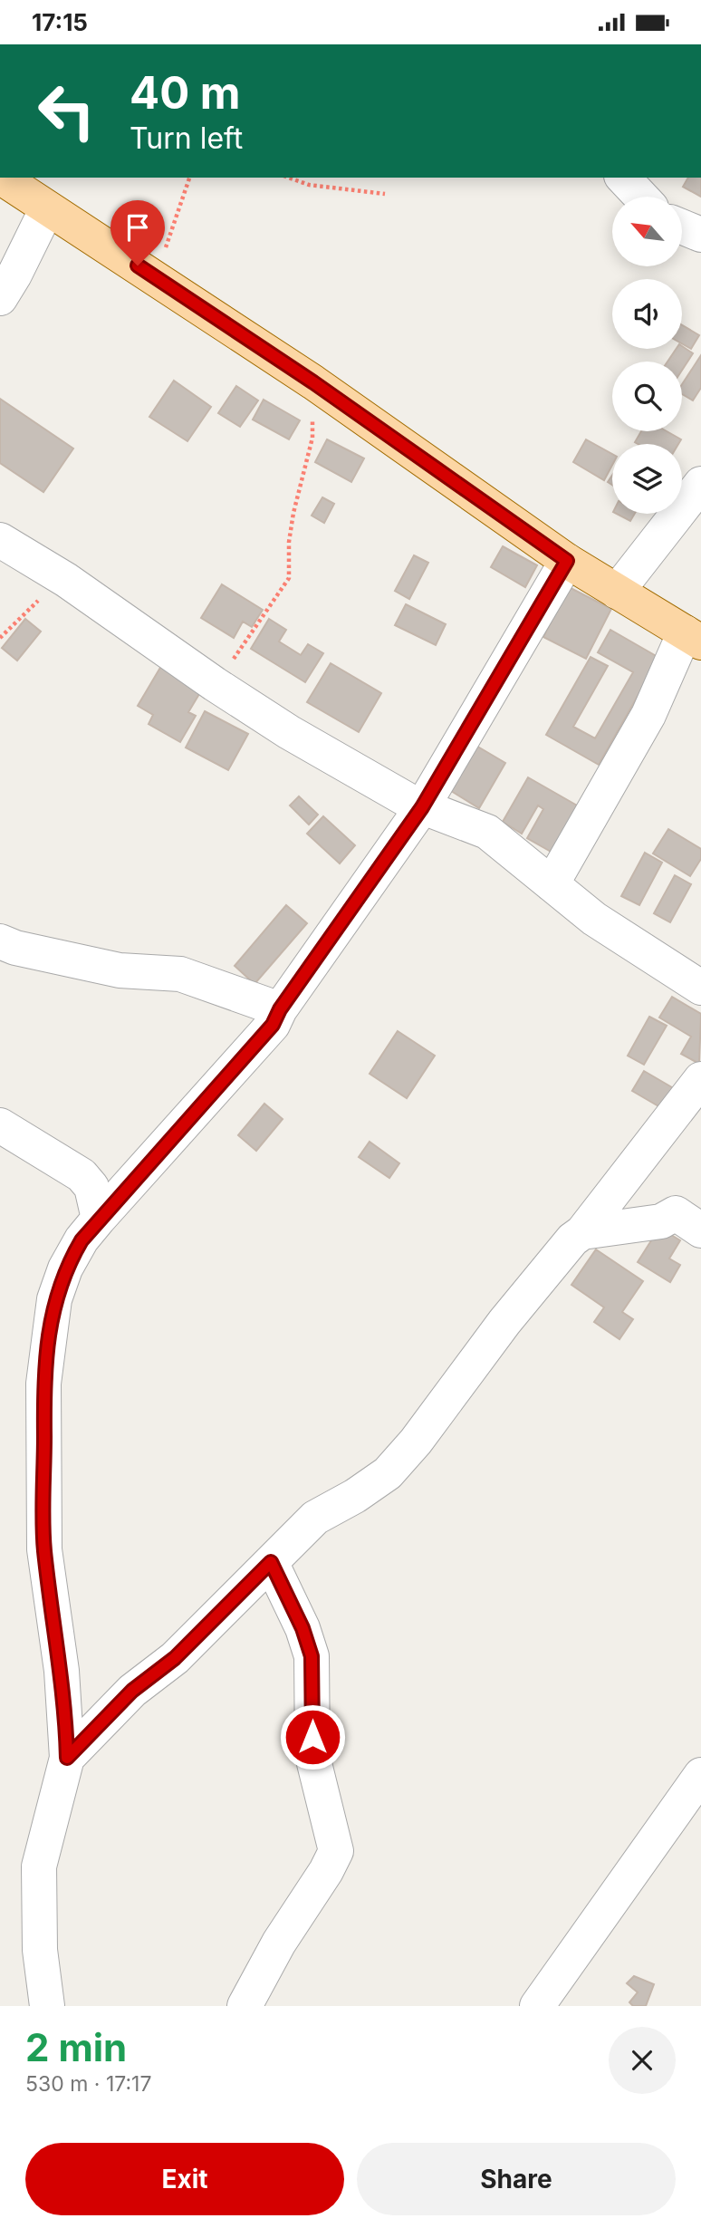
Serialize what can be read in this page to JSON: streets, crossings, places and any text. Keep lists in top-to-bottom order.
{
  "north": "top left",
  "page": {
    "status": "17:15",
    "turn": ["40 m", "Turn left"],
    "heading": ["2 min", "530 m · 17:17"],
    "buttons": ["Exit", "Share"]
  }
}
